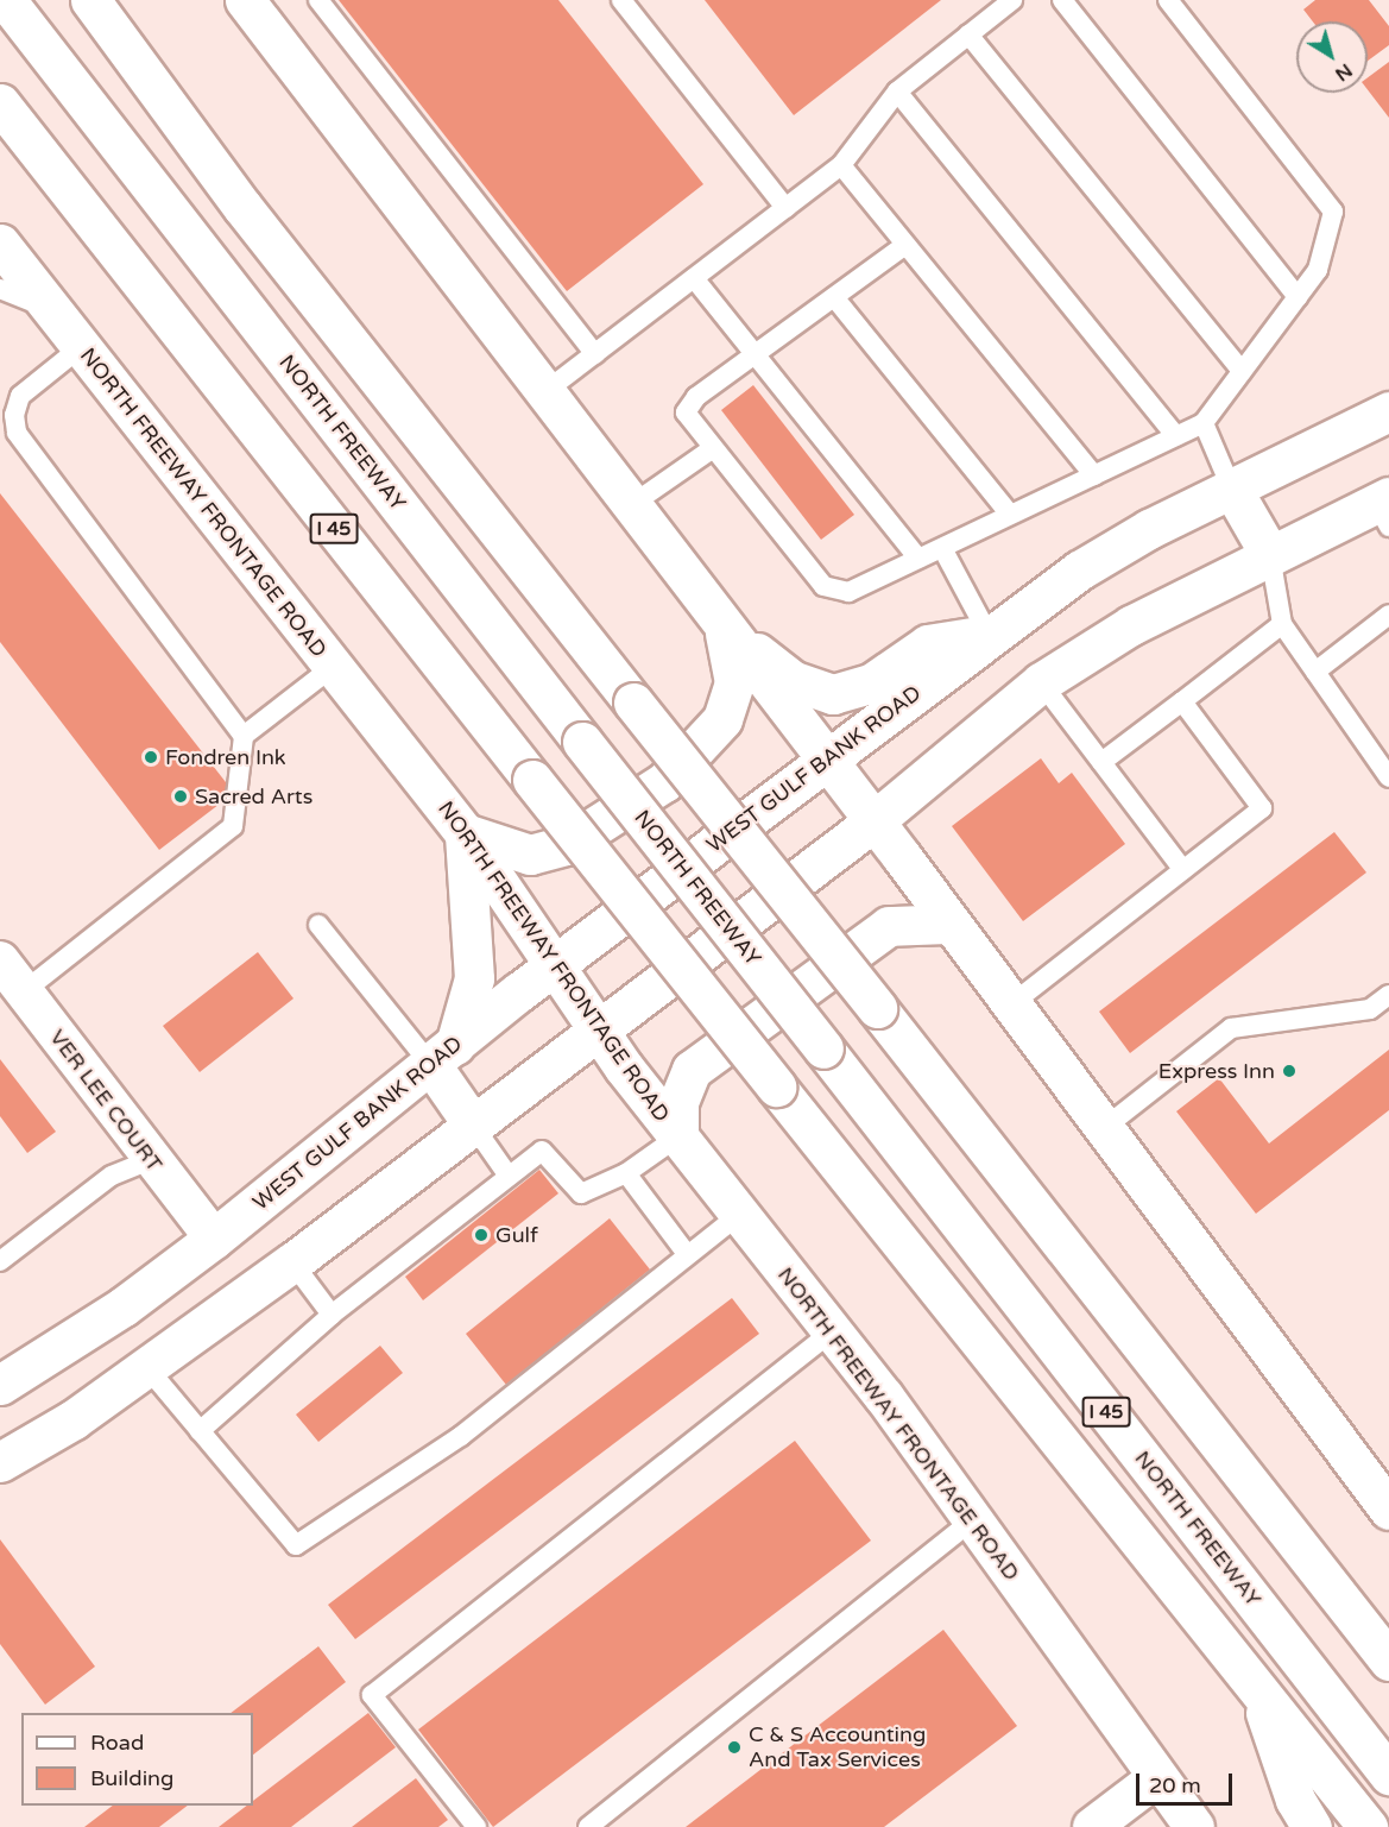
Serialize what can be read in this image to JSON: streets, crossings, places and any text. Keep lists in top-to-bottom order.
{
  "streets": {
    "main road": [
      "NORTH FREEWAY",
      "NORTH FREEWAY FRONTAGE ROAD",
      "I 45",
      "WEST GULF BANK ROAD"
    ],
    "street": ["VER LEE COURT"]
  },
  "crossings": [
    ["NORTH FREEWAY FRONTAGE ROAD", "WEST GULF BANK ROAD"],
    ["WEST GULF BANK ROAD", "VER LEE COURT"]
  ],
  "places": [
    "Fondren Ink",
    "Sacred Arts",
    "Express Inn",
    "Gulf",
    "C & S Accounting And Tax Services"
  ],
  "legend": ["Road", "Building"],
  "scale_bar": "20 m",
  "north": "bottom right"
}
